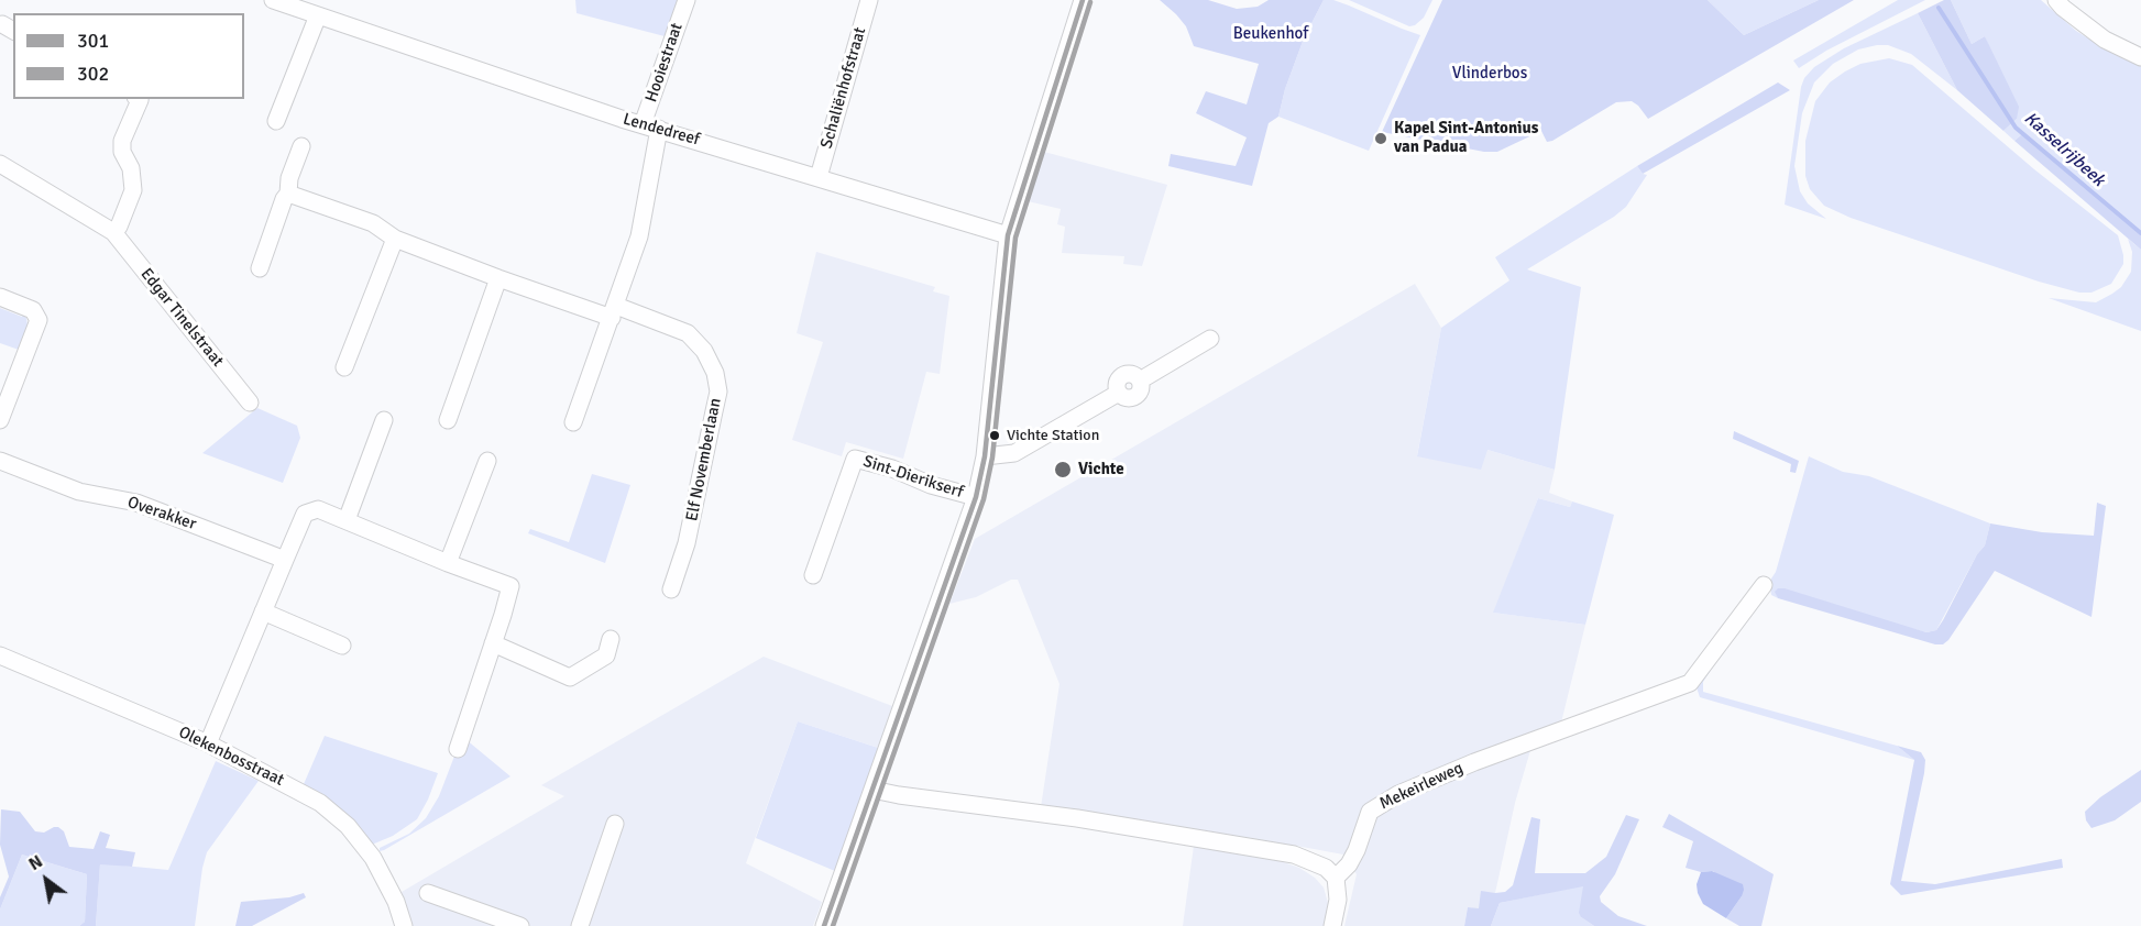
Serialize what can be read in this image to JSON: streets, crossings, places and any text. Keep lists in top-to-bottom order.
{
  "streets": {
    "street": [
      "Hooiestraat",
      "Schaliënhofstraat",
      "Lendedreef",
      "Edgar Tinelstraat",
      "Elf Novemberlaan",
      "Sint-Dierikserf",
      "Overakker",
      "Olekenbosstraat",
      "Mekeirleweg"
    ]
  },
  "crossings": [
    ["Hooiestraat", "Lendedreef"],
    ["Schaliënhofstraat", "Lendedreef"]
  ],
  "water": ["Kasselrijbeek"],
  "parks": ["Beukenhof", "Vlinderbos"],
  "places": ["Kapel Sint-Antonius van Padua", "Vichte Station", "Vichte"],
  "lines": ["transit line 301", "transit line 302"],
  "legend": ["301", "302"],
  "north": "top left"
}
